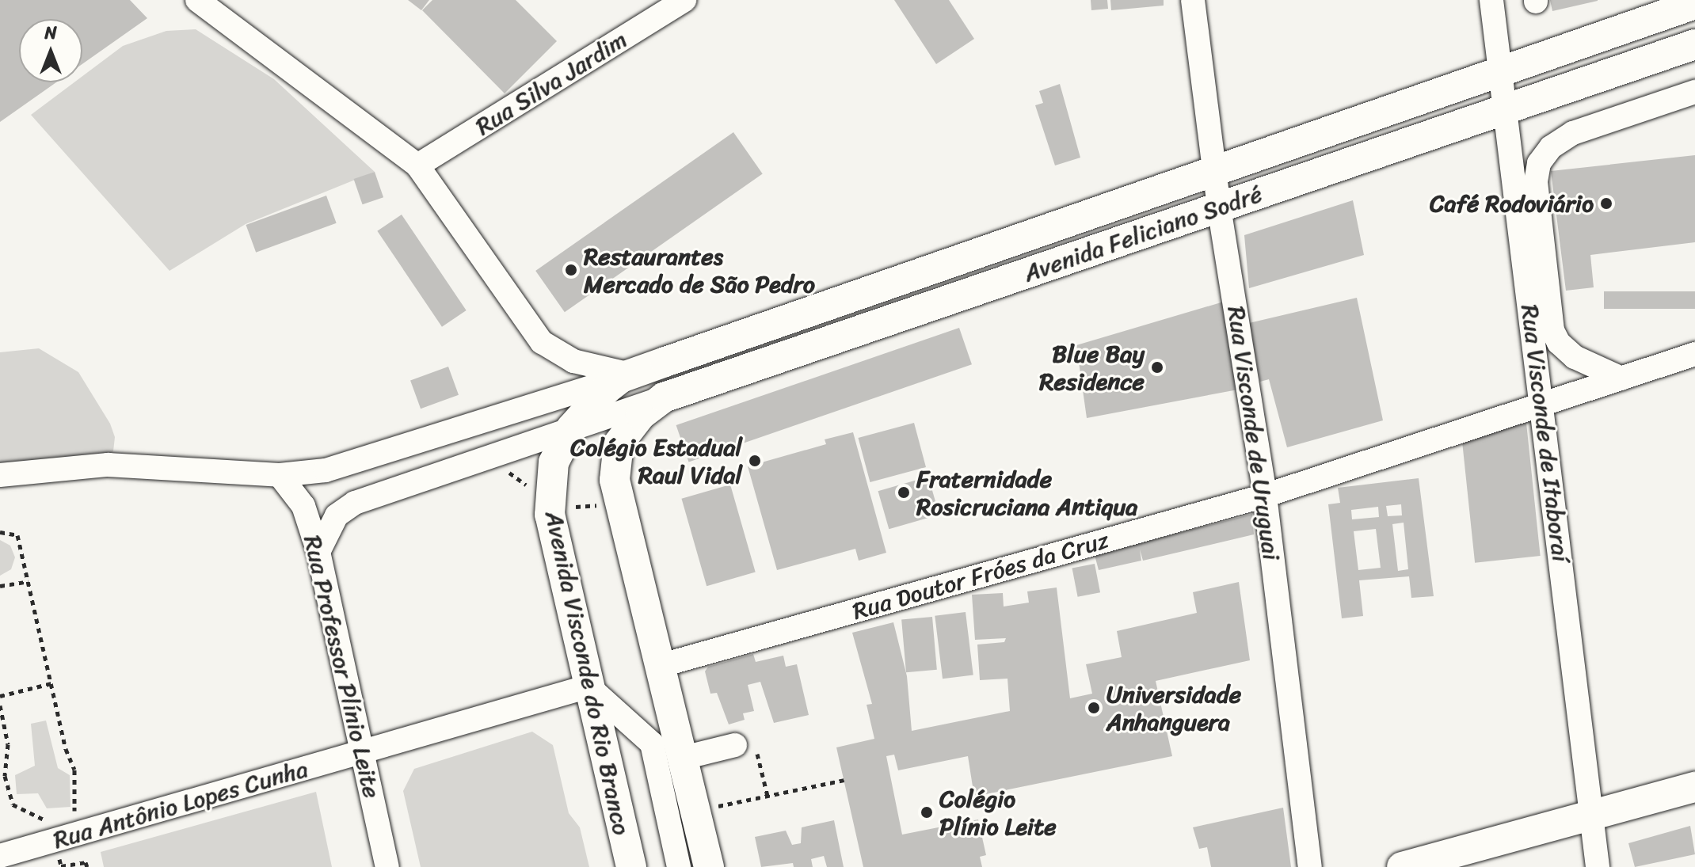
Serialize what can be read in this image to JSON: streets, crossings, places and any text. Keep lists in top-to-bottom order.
{
  "streets": {
    "main road": ["Avenida Feliciano Sodré", "Avenida Visconde do Rio Branco"],
    "street": [
      "Rua Silva Jardim",
      "Rua Visconde de Uruguai",
      "Rua Visconde de Itaboraí",
      "Rua Doutor Fróes da Cruz",
      "Rua Professor Plínio Leite",
      "Rua Antônio Lopes Cunha"
    ]
  },
  "crossings": [
    ["Avenida Feliciano Sodré", "Rua Visconde de Uruguai"],
    ["Avenida Feliciano Sodré", "Rua Visconde de Itaboraí"],
    ["Avenida Feliciano Sodré", "Rua Doutor Fróes da Cruz"],
    ["Avenida Feliciano Sodré", "Avenida Visconde do Rio Branco"],
    ["Rua Visconde de Uruguai", "Rua Doutor Fróes da Cruz"],
    ["Rua Visconde de Itaboraí", "Rua Doutor Fróes da Cruz"],
    ["Rua Professor Plínio Leite", "Rua Antônio Lopes Cunha"],
    ["Avenida Visconde do Rio Branco", "Rua Antônio Lopes Cunha"]
  ],
  "places": [
    "Café Rodoviário",
    "Restaurantes Mercado de São Pedro",
    "Blue Bay Residence",
    "Colégio Estadual Raul Vidal",
    "Fraternidade Rosicruciana Antiqua",
    "Universidade Anhanguera",
    "Colégio Plínio Leite"
  ],
  "north": "top"
}
